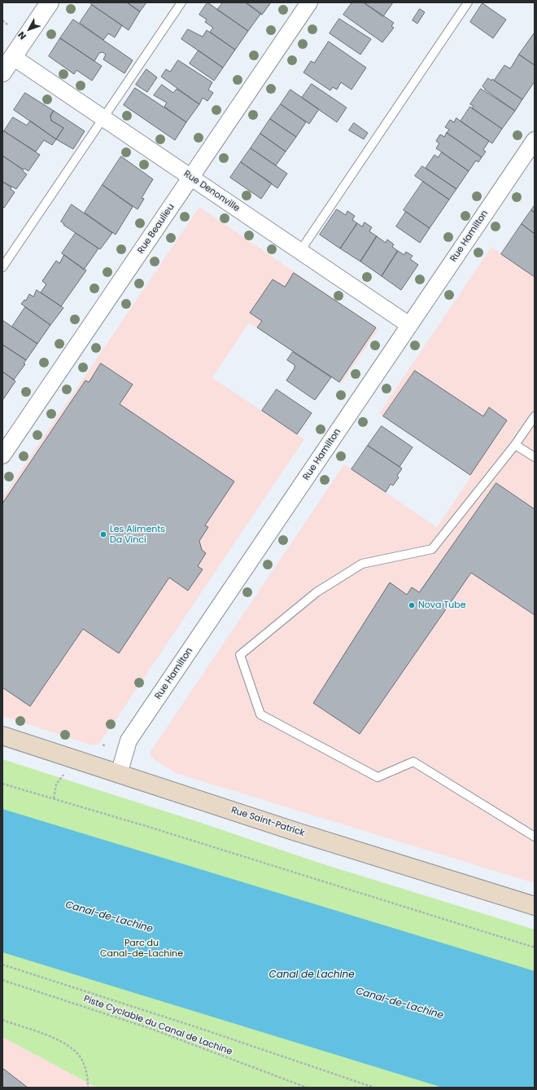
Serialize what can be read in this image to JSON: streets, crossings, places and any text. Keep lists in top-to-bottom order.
{
  "streets": {
    "main road": ["Rue Saint-Patrick"],
    "street": ["Rue Denonville", "Rue Beaulieu", "Rue Hamilton"],
    "path": ["Piste Cyclable du Canal de Lachine"]
  },
  "crossings": [
    ["Rue Denonville", "Rue Beaulieu"],
    ["Rue Denonville", "Rue Hamilton"],
    ["Rue Hamilton", "Rue Saint-Patrick"]
  ],
  "water": ["Canal-de-Lachine", "Canal de Lachine"],
  "parks": ["Parc du Canal-de-Lachine"],
  "places": ["Les Aliments Da Vinci", "Nova Tube"],
  "north": "bottom left"
}
